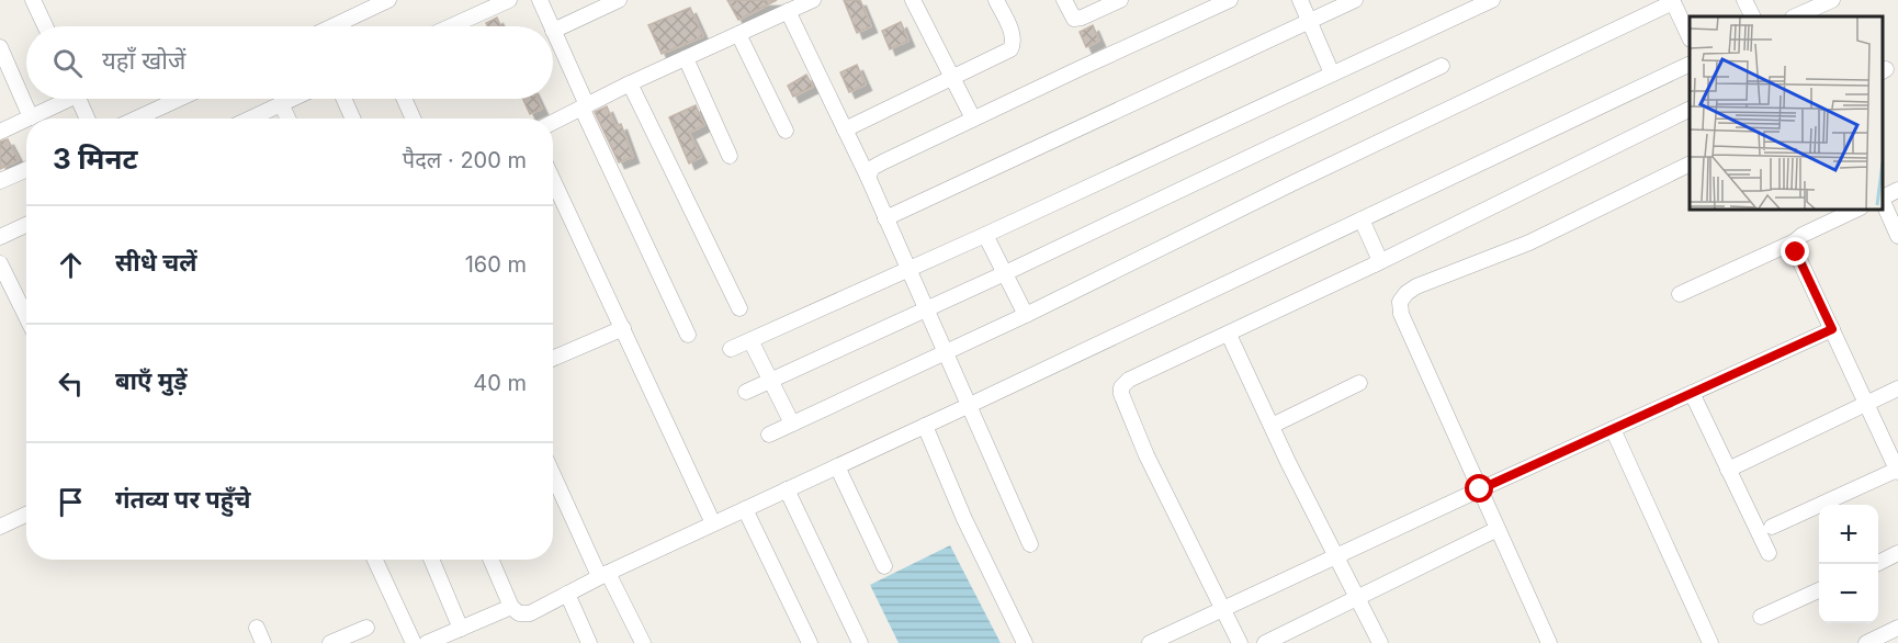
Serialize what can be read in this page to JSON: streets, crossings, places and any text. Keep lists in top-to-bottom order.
{
  "page": {
    "search": "यहाँ खोजें",
    "heading": ["3 मिनट", "पैदल · 200 m"],
    "list": [
      ["सीधे चलें", "160 m"],
      ["बाएँ मुड़ें", "40 m"],
      "गंतव्य पर पहुँचे"
    ],
    "map_buttons": ["+", "−"]
  }
}
